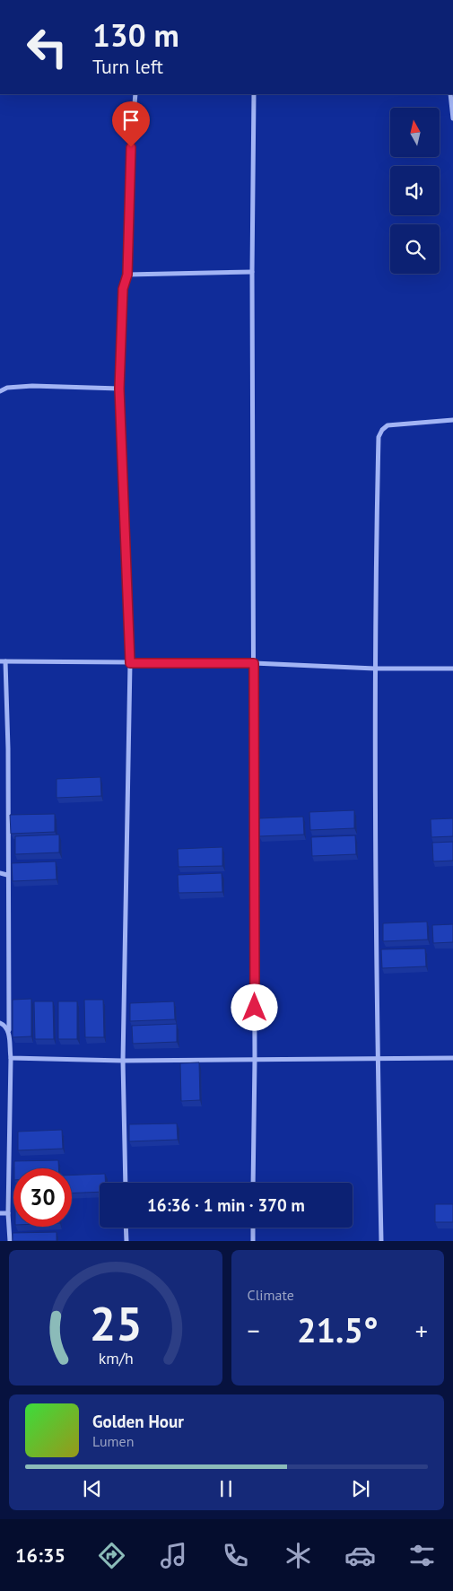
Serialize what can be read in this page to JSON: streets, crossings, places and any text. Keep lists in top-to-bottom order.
{
  "north": "top",
  "page": {
    "turn": ["130 m", "Turn left"],
    "limit": "30",
    "trip": "16:36 · 1 min · 370 m",
    "tile": "Climate",
    "heat": ["−", "21.5°", "+"],
    "song": ["Golden Hour", "Lumen"],
    "tabs": "16:35",
    "gauge": ["25", "km/h"]
  }
}
